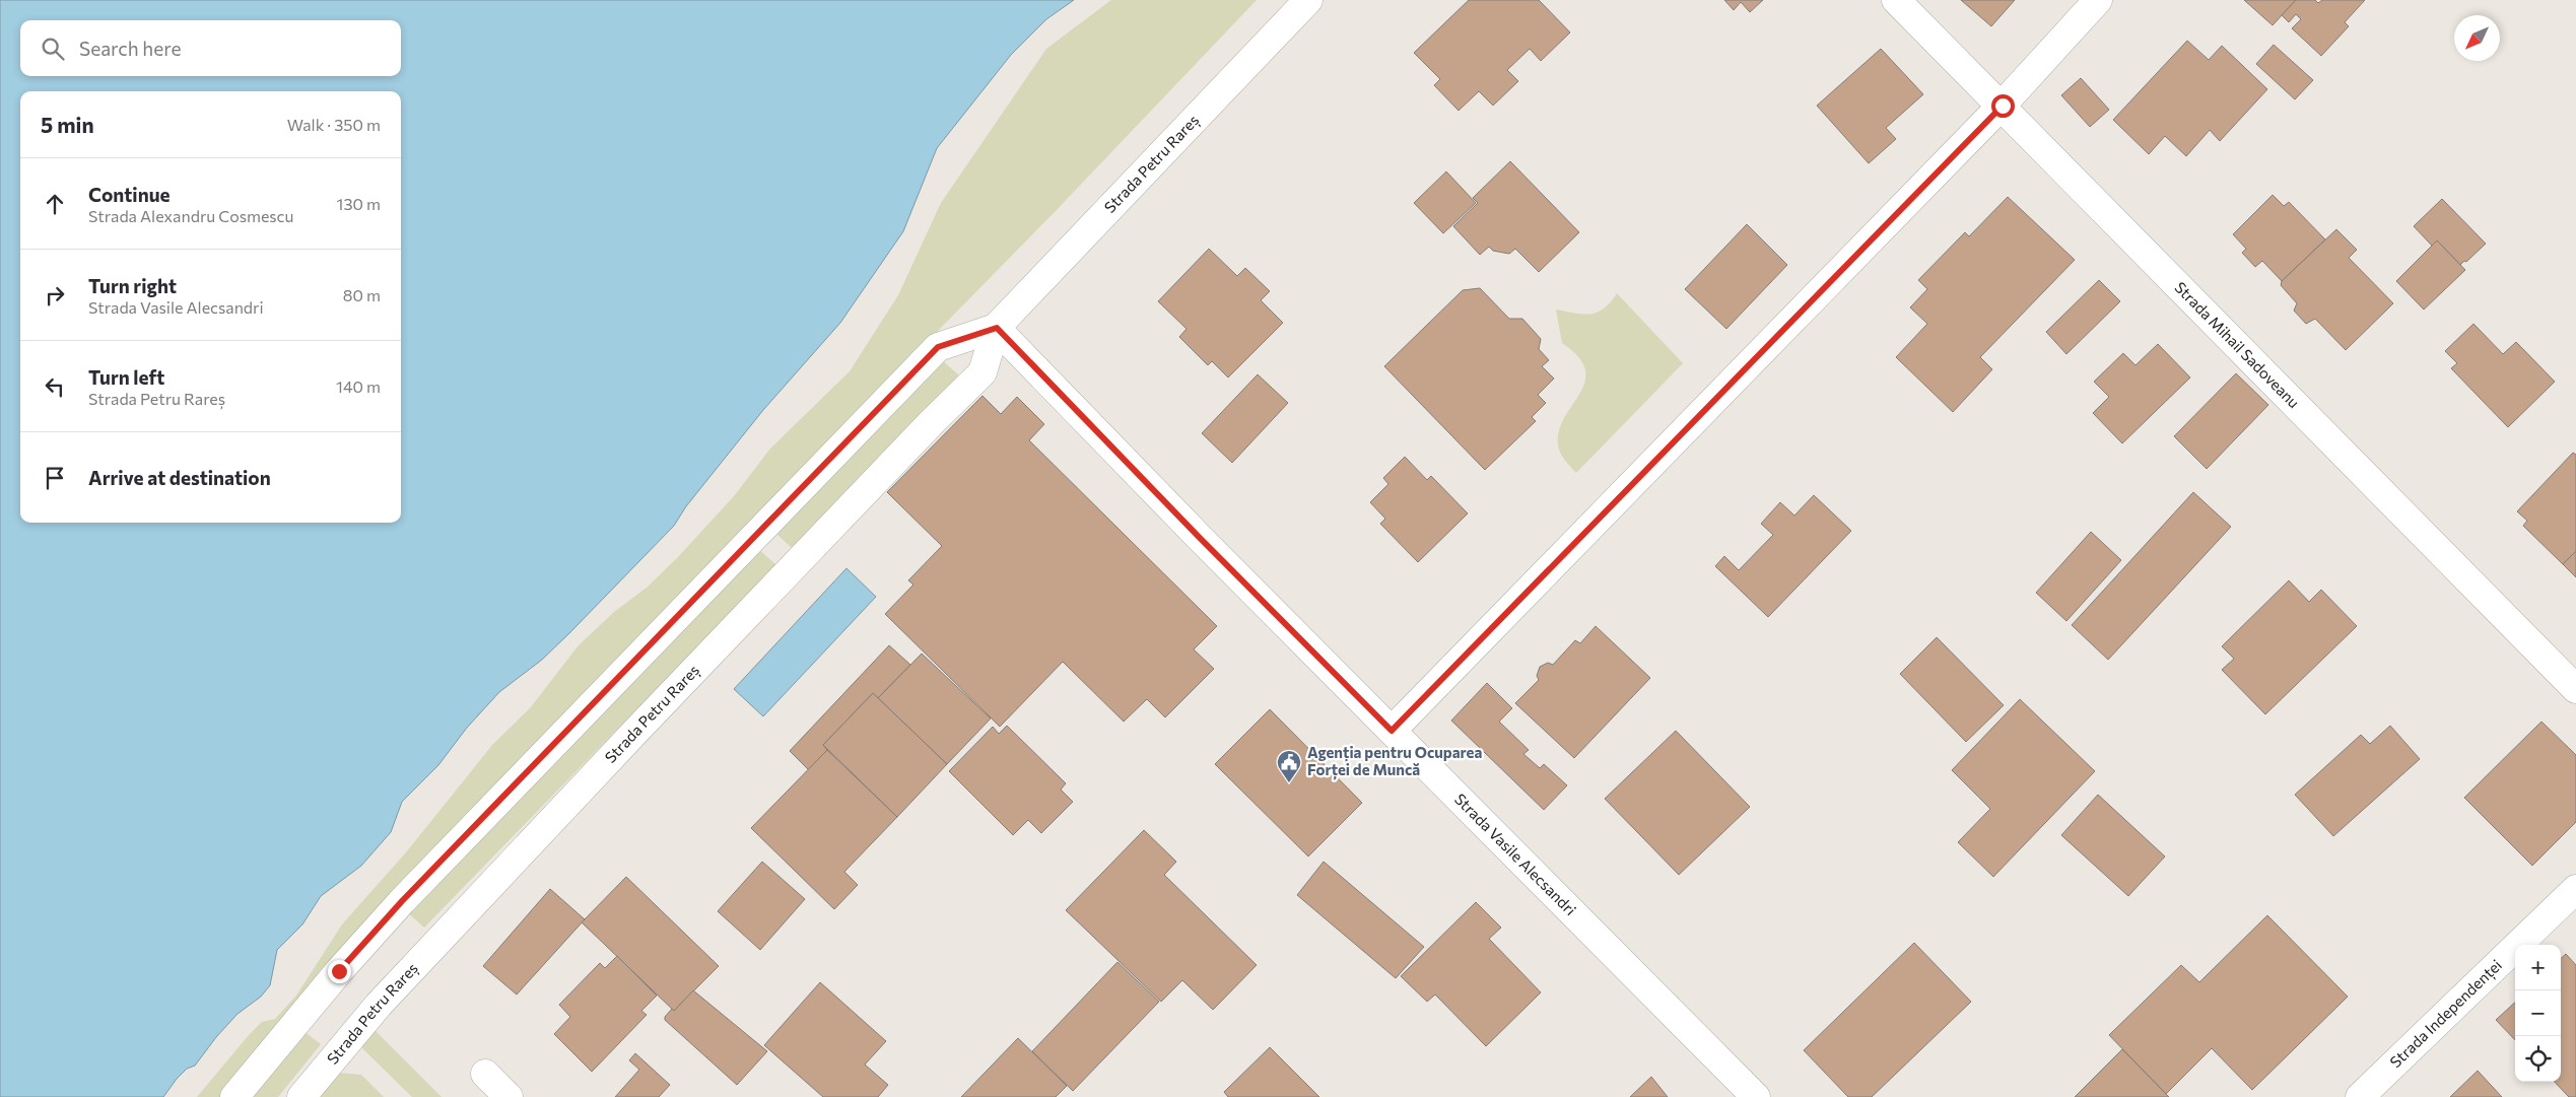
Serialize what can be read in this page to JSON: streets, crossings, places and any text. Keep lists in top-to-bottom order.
{
  "streets": {
    "street": [
      "Strada Petru Rareș",
      "Strada Mihail Sadoveanu",
      "Strada Vasile Alecsandri",
      "Strada Independenței"
    ]
  },
  "crossings": [
    ["Strada Petru Rareș", "Strada Vasile Alecsandri"]
  ],
  "places": {
    "public building": ["Agenția pentru Ocuparea Forței de Muncă"]
  },
  "north": "bottom left",
  "page": {
    "search": "Search here",
    "heading": ["5 min", "Walk · 350 m"],
    "list": [
      ["Continue", "Strada Alexandru Cosmescu", "130 m"],
      ["Turn right", "Strada Vasile Alecsandri", "80 m"],
      ["Turn left", "Strada Petru Rareș", "140 m"],
      "Arrive at destination"
    ],
    "map_buttons": ["+", "−"]
  }
}
